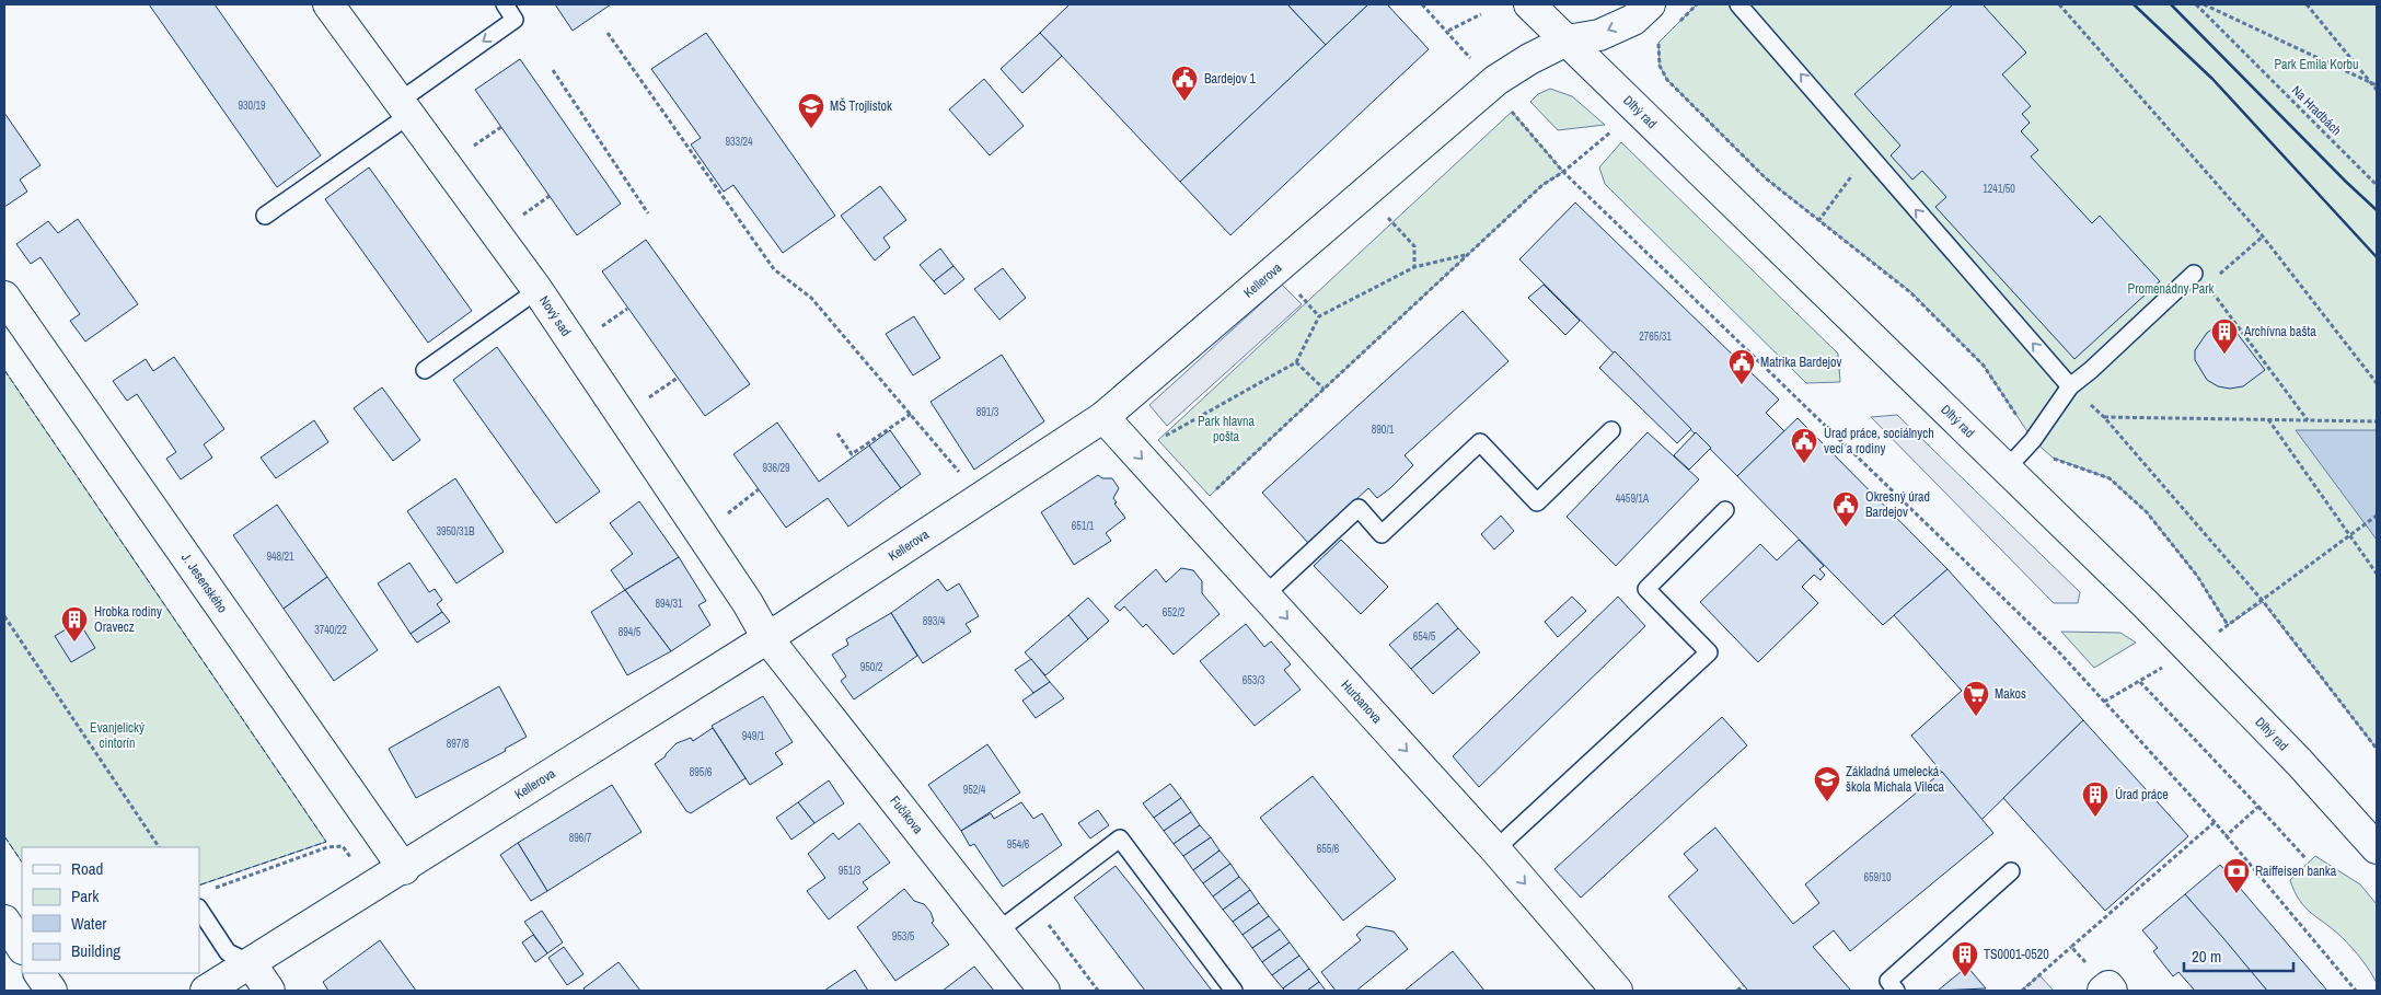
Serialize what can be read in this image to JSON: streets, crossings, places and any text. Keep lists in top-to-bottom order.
{
  "streets": {
    "street": [
      "Dlhý rad",
      "Kellerova",
      "Nový sad",
      "J. Jesenského",
      "Hurbanova",
      "Fučíkova"
    ],
    "path": ["Na Hradbách"]
  },
  "crossings": [
    ["Dlhý rad", "Kellerova"],
    ["Kellerova", "Nový sad"],
    ["Kellerova", "J. Jesenského"],
    ["Kellerova", "Hurbanova"],
    ["Kellerova", "Fučíkova"],
    ["Nový sad", "Fučíkova"]
  ],
  "one_way": ["Hurbanova"],
  "parks": [
    "Park Emila Korbu",
    "Promenádny Park",
    "Park hlavna pošta",
    "Evanjelický cintorín"
  ],
  "places": {
    "public building": [
      "Bardejov 1",
      "Matrika Bardejov",
      "Úrad práce, sociálnych vecí a rodiny",
      "Okresný úrad Bardejov"
    ],
    "school or university": ["MŠ Trojlístok", "Základná umelecká škola Michala Vileca"],
    "building": [
      "Archívna bašta",
      "Hrobka rodiny Oravecz",
      "Úrad práce",
      "TS0001-0520"
    ],
    "supermarket": ["Makos"],
    "bank": ["Raiffeisen banka"]
  },
  "house_numbers": [
    "930/19",
    "933/24",
    "1241/50",
    "2765/31",
    "891/3",
    "890/1",
    "936/29",
    "4459/1A",
    "651/1",
    "3950/31B",
    "948/21",
    "894/31",
    "652/2",
    "893/4",
    "3740/22",
    "894/5",
    "654/5",
    "950/2",
    "653/3",
    "949/1",
    "897/8",
    "895/6",
    "952/4",
    "896/7",
    "954/6",
    "655/6",
    "951/3",
    "659/10",
    "953/5"
  ],
  "legend": [
    "Road",
    "Park",
    "Water",
    "Building"
  ],
  "scale_bar": "20 m"
}
